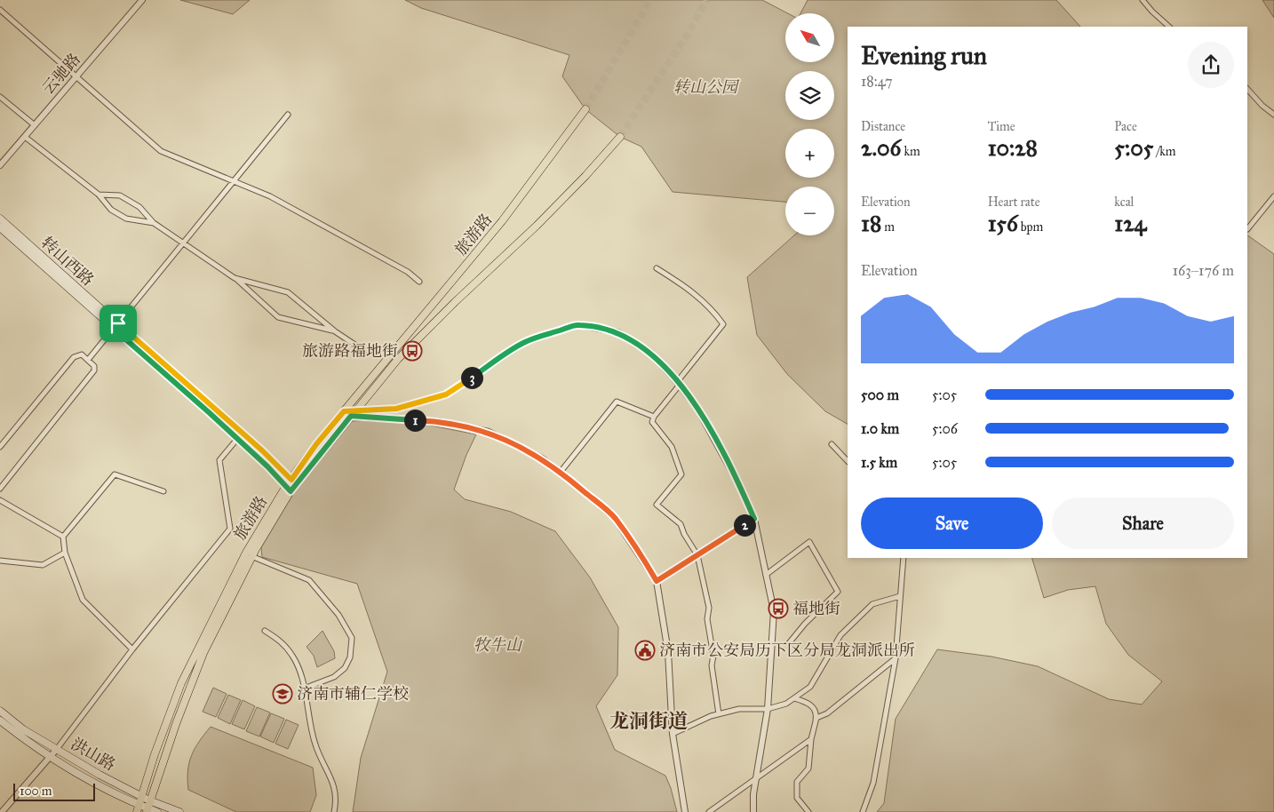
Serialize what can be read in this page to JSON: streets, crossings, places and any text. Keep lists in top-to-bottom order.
{
  "streets": {
    "main road": ["旅游路", "转山西路", "洪山路"],
    "street": ["云驰路"]
  },
  "crossings": [
    ["旅游路", "转山西路"],
    ["旅游路", "洪山路"]
  ],
  "districts": ["龙洞街道"],
  "parks": ["转山公园", "牧牛山"],
  "places": {
    "bus stop": ["旅游路福地街", "福地街"],
    "public building": ["济南市公安局历下区分局龙洞派出所"],
    "school or university": ["济南市辅仁学校"]
  },
  "scale_bar": "100 m",
  "north": "top left",
  "page": {
    "map_buttons": ["+", "−"],
    "heading": ["Evening run", "18:47"],
    "stats": [
      ["Distance", "2.06 km"],
      ["Time", "10:28"],
      ["Pace", "5:05 /km"],
      ["Elevation", "18 m"],
      ["Heart rate", "156 bpm"],
      ["kcal", "124"]
    ],
    "chart": ["Elevation", "163–176 m"],
    "pins": ["3", "1", "2"],
    "list": [
      {
        "name": "500 m",
        "note": "5:05"
      },
      {
        "name": "1.0 km",
        "note": "5:06"
      },
      {
        "name": "1.5 km",
        "note": "5:05"
      }
    ],
    "buttons": ["Save", "Share"],
    "scale": "100 m"
  }
}
